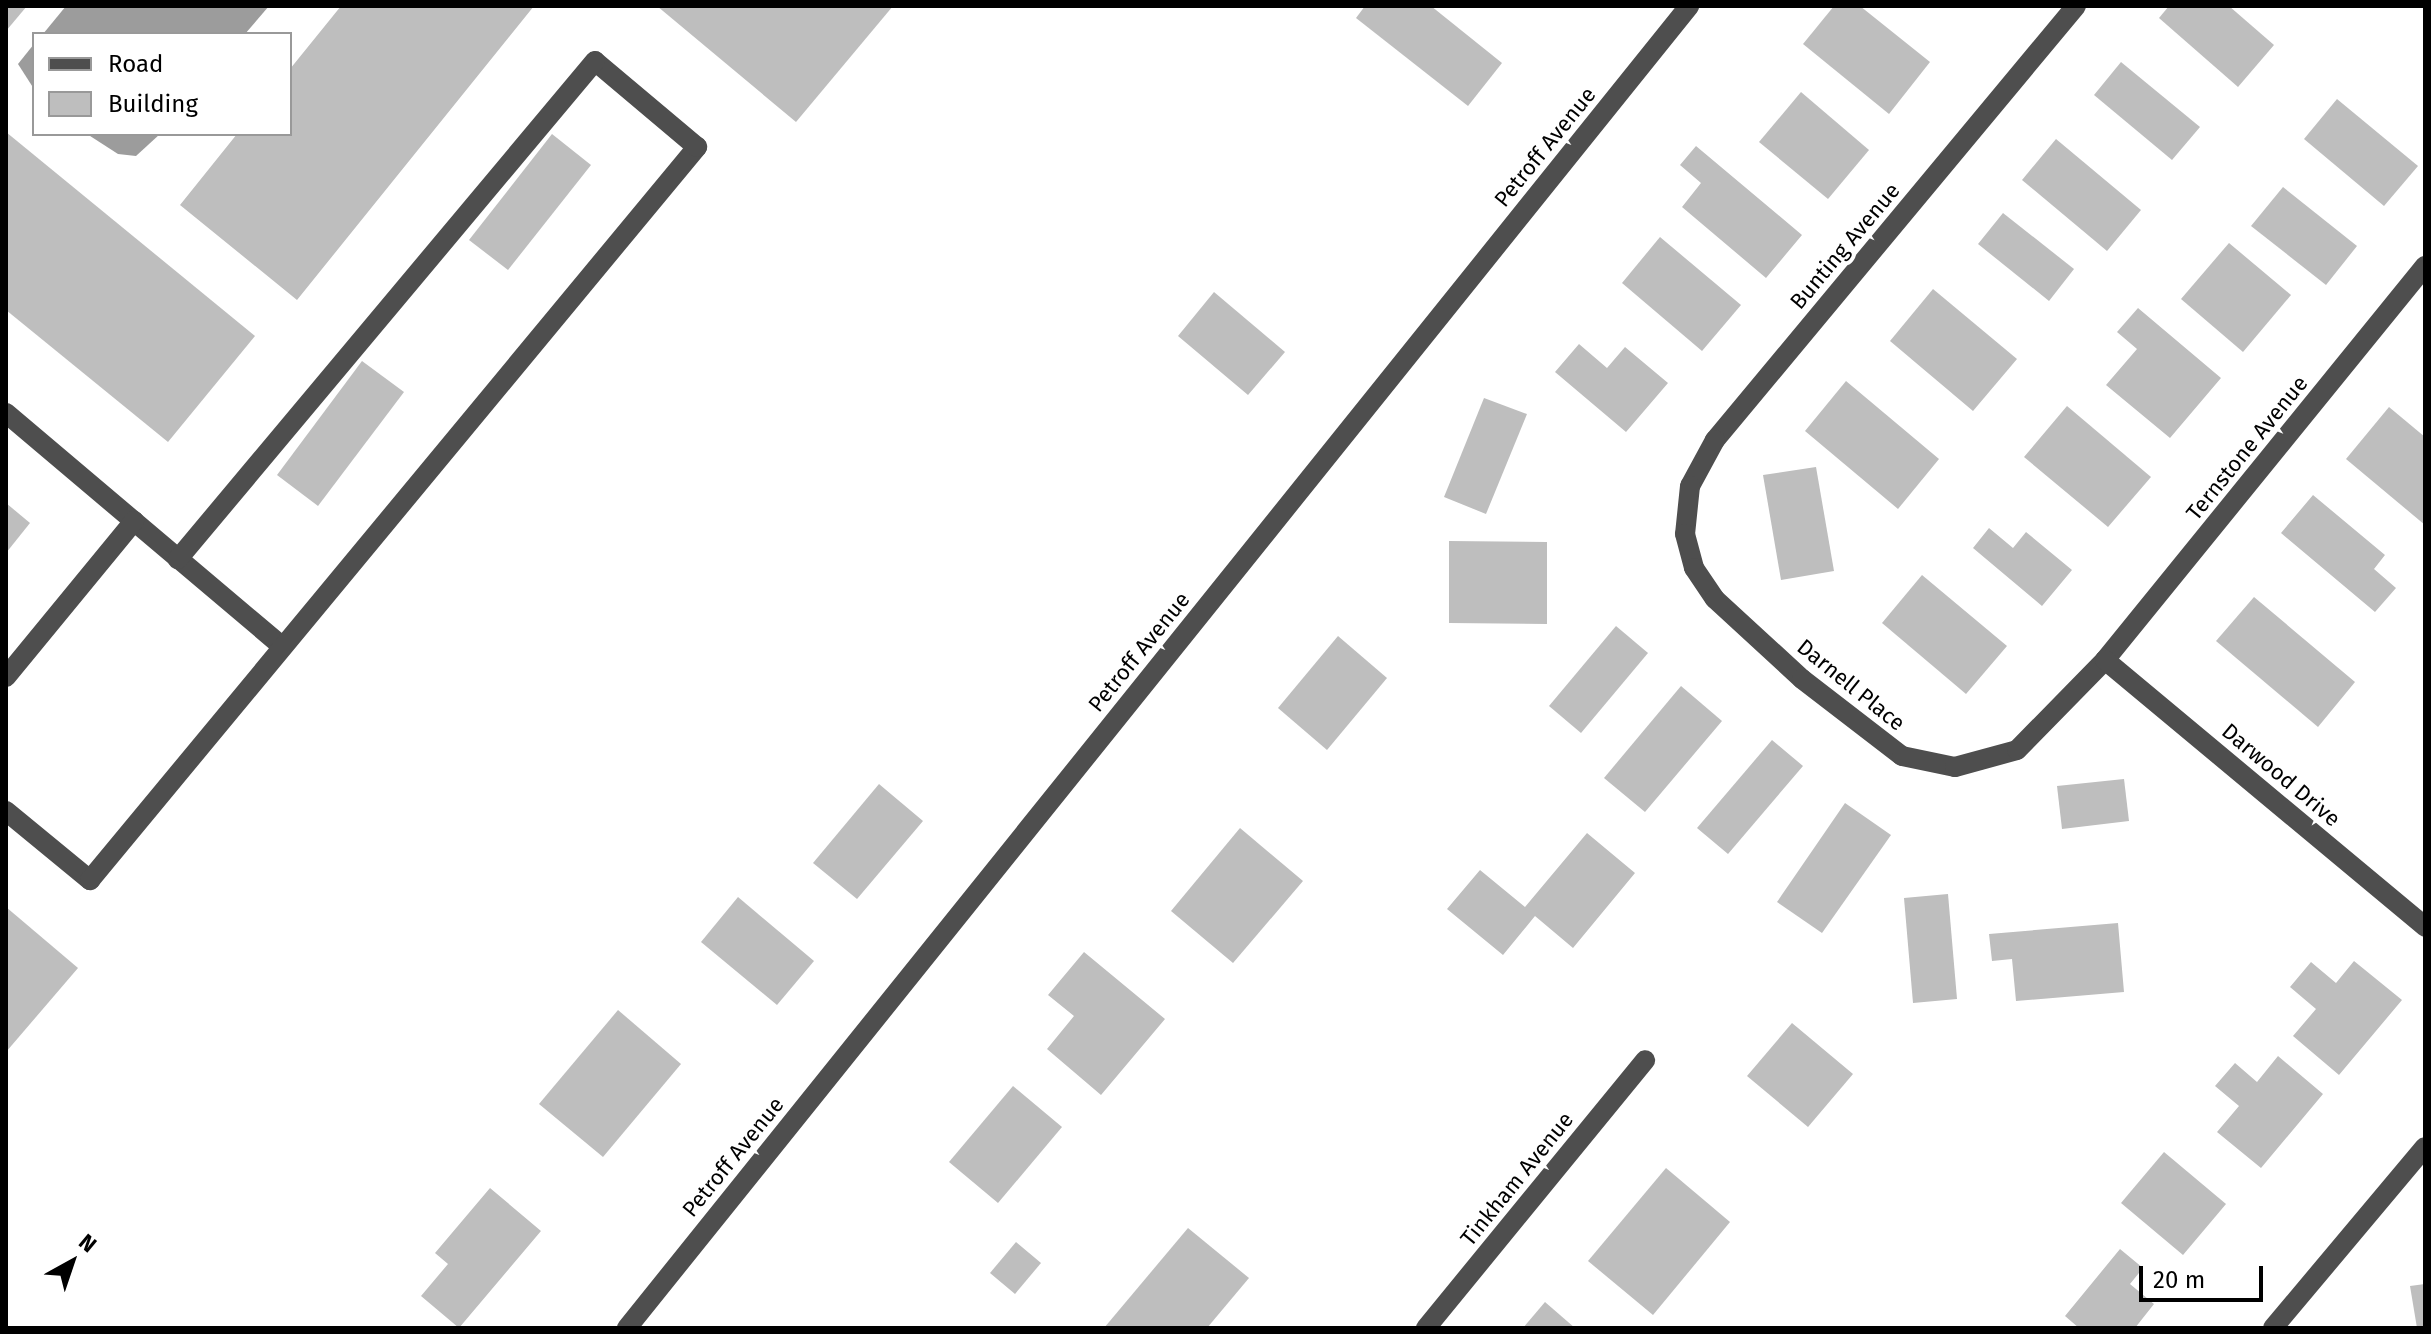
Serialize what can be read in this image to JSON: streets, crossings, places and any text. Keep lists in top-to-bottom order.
{
  "streets": {
    "street": [
      "Petroff Avenue",
      "Bunting Avenue",
      "Ternstone Avenue",
      "Darnell Place",
      "Darwood Drive",
      "Tinkham Avenue"
    ]
  },
  "crossings": [
    ["Bunting Avenue", "Darnell Place"],
    ["Ternstone Avenue", "Darnell Place"],
    ["Ternstone Avenue", "Darwood Drive"],
    ["Darnell Place", "Darwood Drive"]
  ],
  "legend": ["Road", "Building"],
  "scale_bar": "20 m",
  "north": "top right"
}
